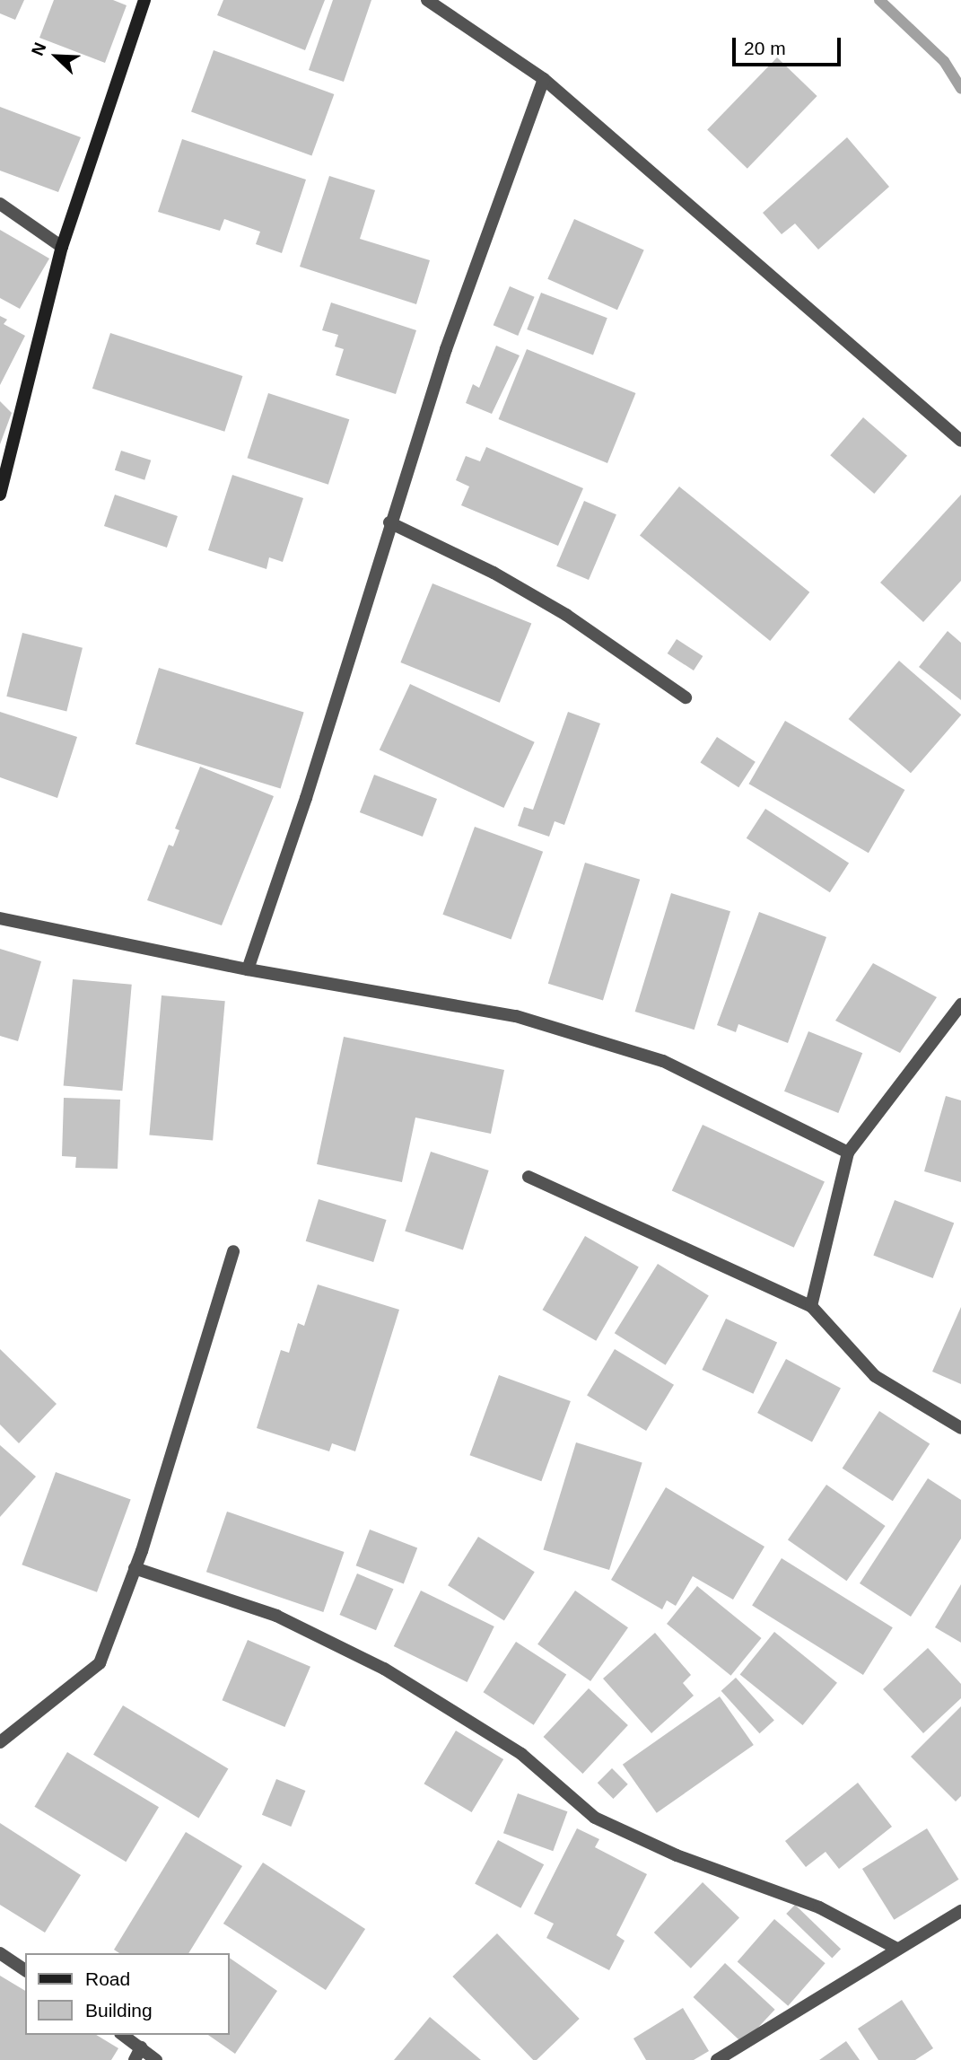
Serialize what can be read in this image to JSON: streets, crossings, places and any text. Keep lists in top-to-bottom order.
{
  "legend": ["Road", "Building"],
  "scale_bar": "20 m",
  "north": "top left"
}
